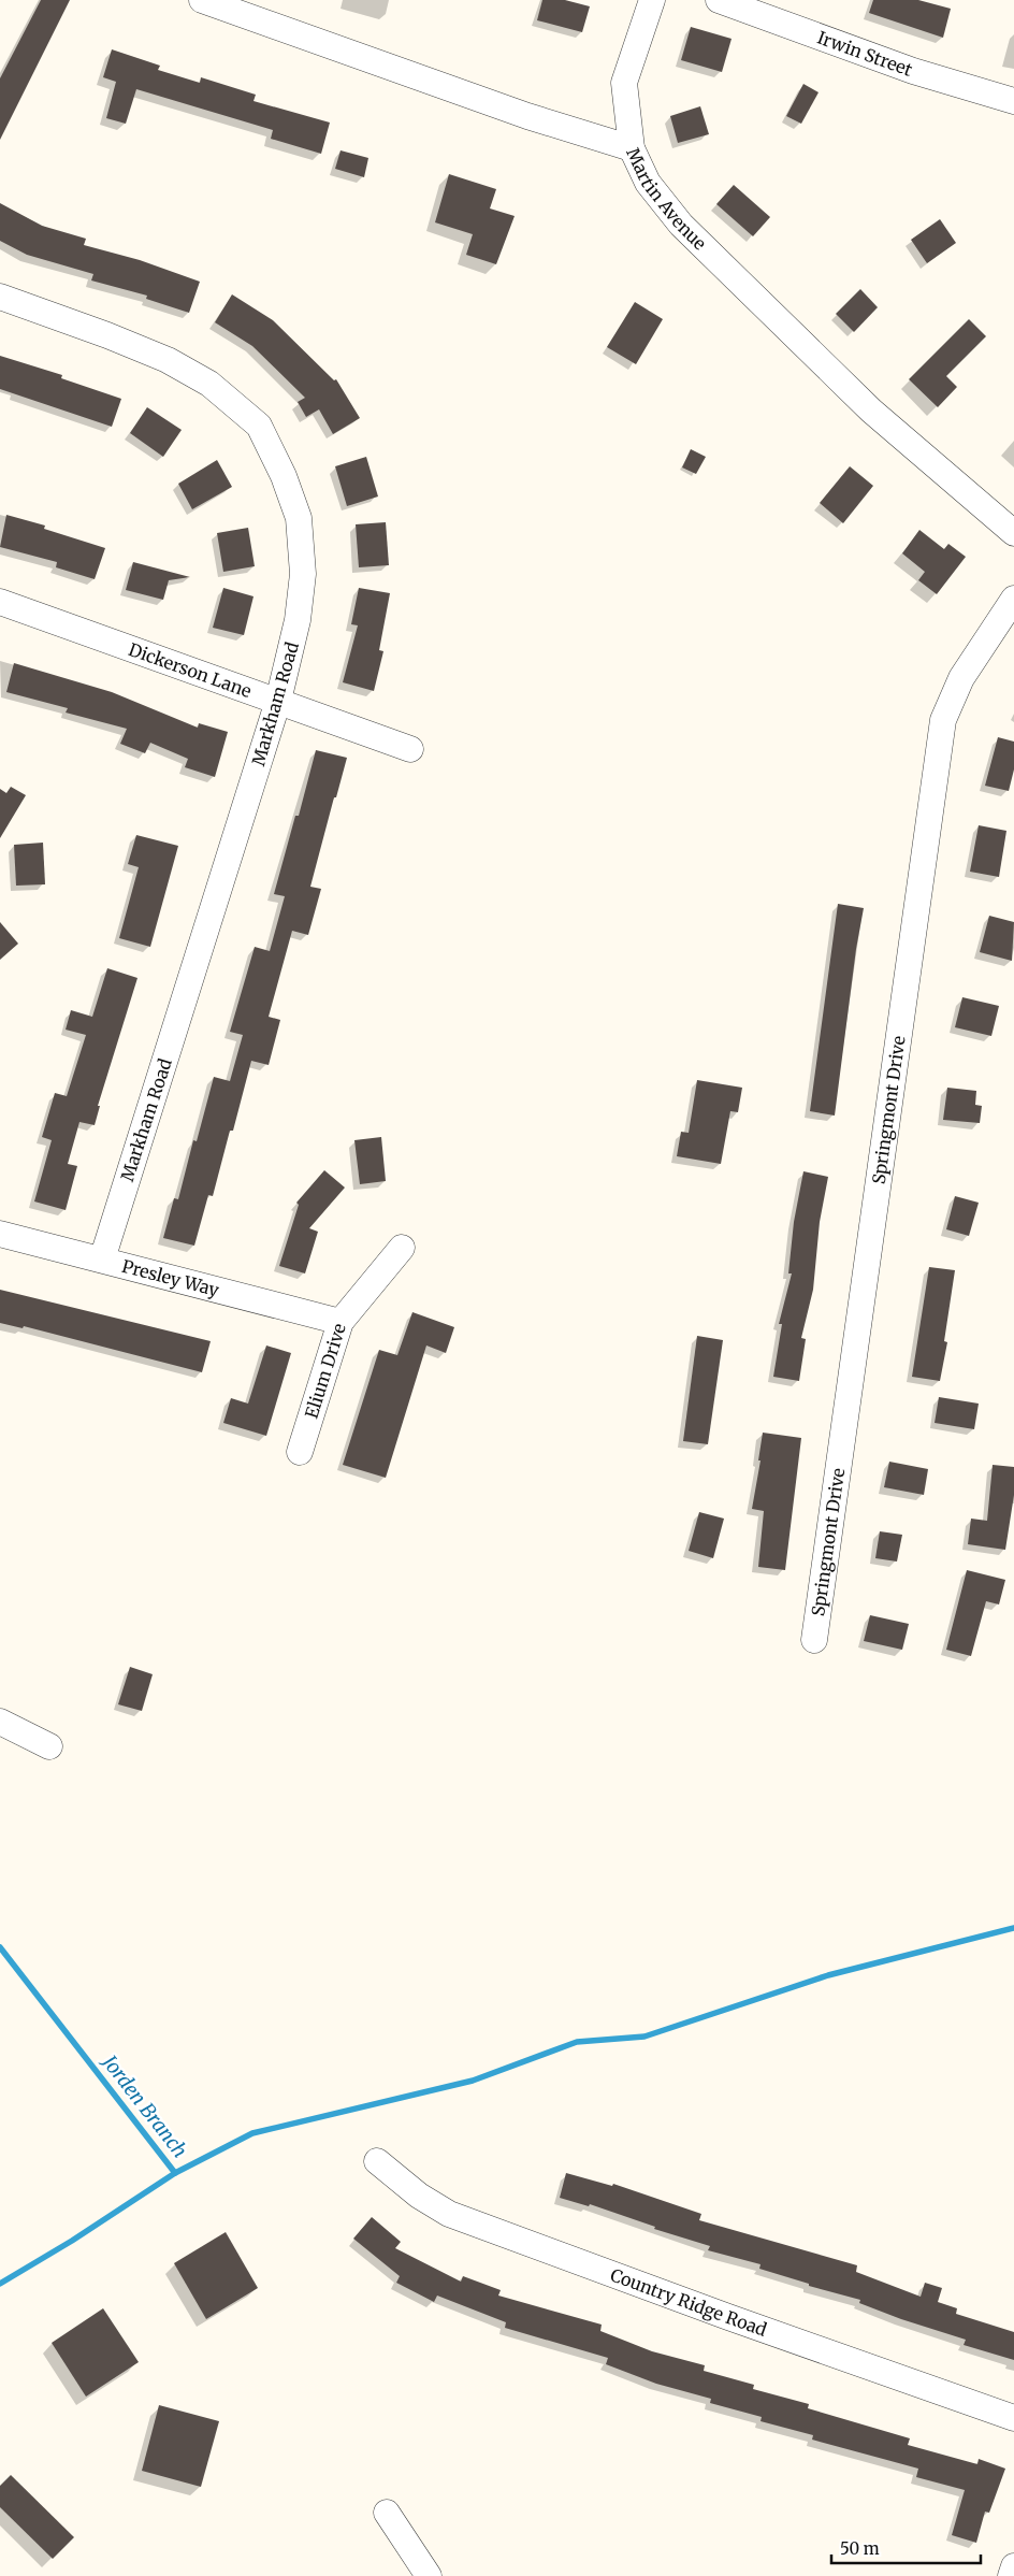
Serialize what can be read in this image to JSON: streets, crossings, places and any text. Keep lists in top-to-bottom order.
{
  "streets": {
    "street": [
      "Irwin Street",
      "Martin Avenue",
      "Dickerson Lane",
      "Markham Road",
      "Springmont Drive",
      "Presley Way",
      "Elium Drive",
      "Country Ridge Road"
    ]
  },
  "crossings": [
    ["Dickerson Lane", "Markham Road"],
    ["Markham Road", "Presley Way"],
    ["Presley Way", "Elium Drive"]
  ],
  "water": ["Jorden Branch"],
  "scale_bar": "50 m"
}
